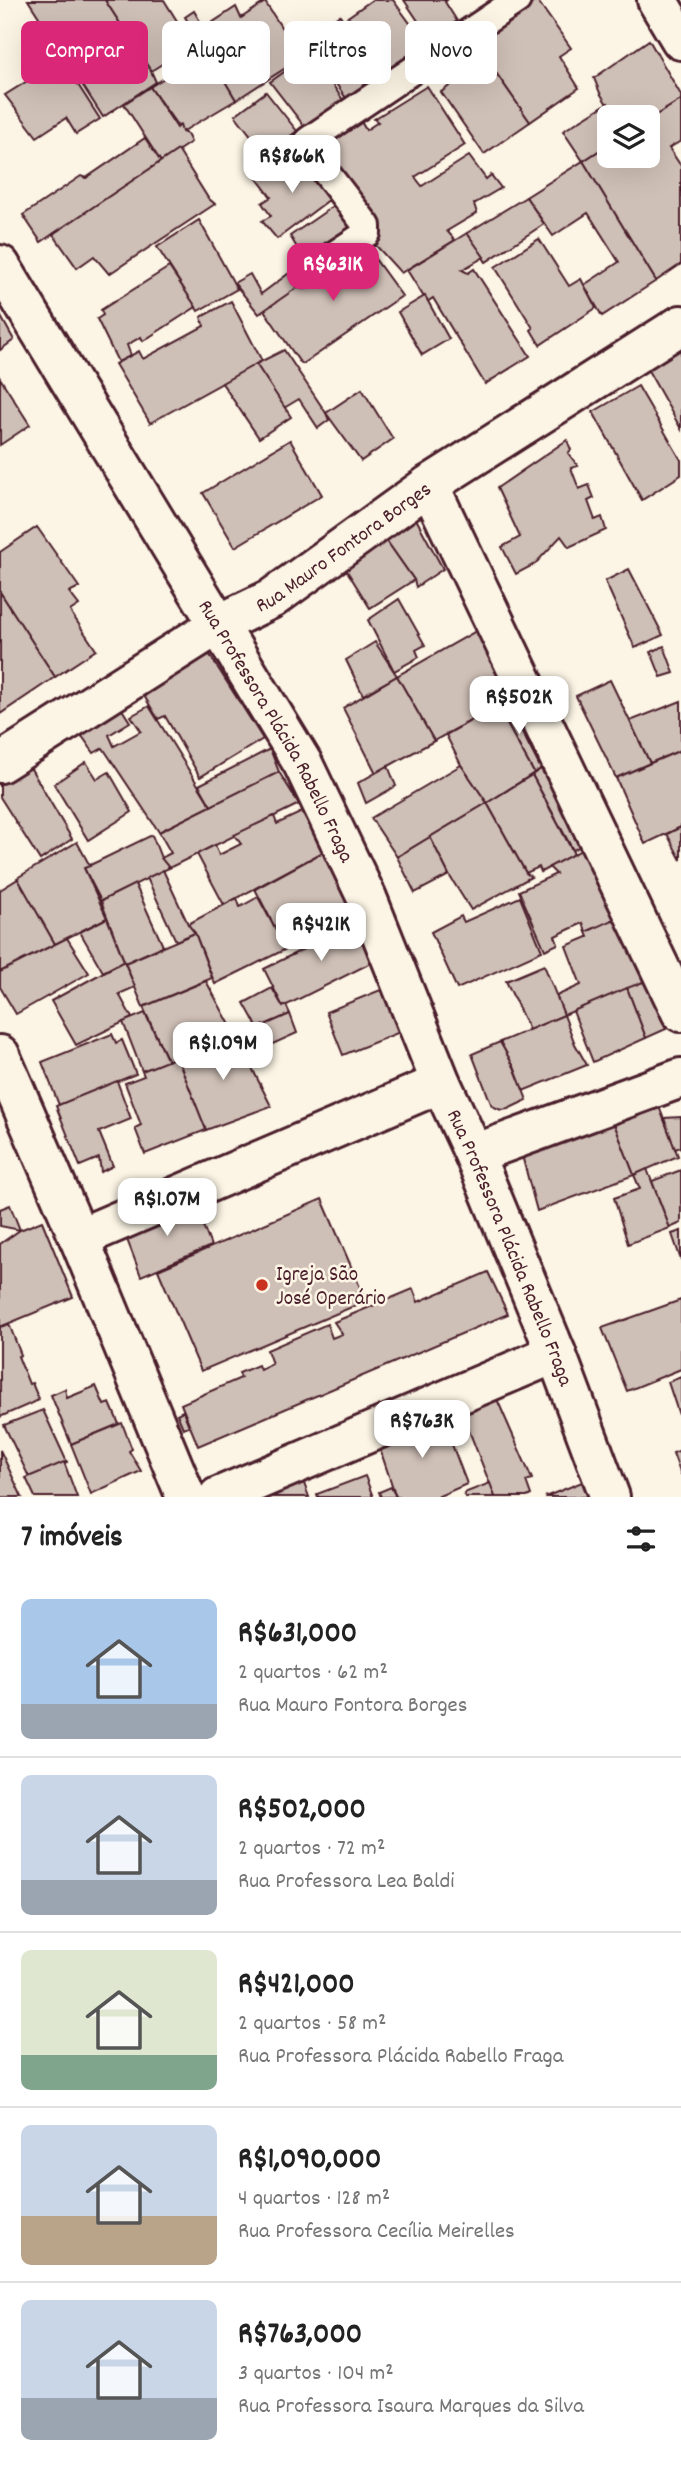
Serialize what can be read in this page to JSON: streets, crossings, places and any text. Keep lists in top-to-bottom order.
{
  "streets": {
    "street": ["Rua Mauro Fontora Borges", "Rua Professora Plácida Rabello Fraga"]
  },
  "crossings": [
    ["Rua Mauro Fontora Borges", "Rua Professora Plácida Rabello Fraga"]
  ],
  "places": ["Igreja São José Operário"],
  "page": {
    "chip": [
      "Comprar",
      "Alugar",
      "Filtros",
      "Novo"
    ],
    "price": [
      "R$866K",
      "R$631K",
      "R$502K",
      "R$421K",
      "R$1.09M",
      "R$1.07M",
      "R$763K"
    ],
    "heading": "7 imóveis",
    "list": [
      {
        "name": "R$631,000",
        "note": "2 quartos · 62 m² · Rua Mauro Fontora Borges"
      },
      {
        "name": "R$502,000",
        "note": "2 quartos · 72 m² · Rua Professora Lea Baldi"
      },
      {
        "name": "R$421,000",
        "note": "2 quartos · 58 m² · Rua Professora Plácida Rabello Fraga"
      },
      {
        "name": "R$1,090,000",
        "note": "4 quartos · 128 m² · Rua Professora Cecília Meirelles"
      },
      {
        "name": "R$763,000",
        "note": "3 quartos · 104 m² · Rua Professora Isaura Marques da Silva"
      }
    ]
  }
}
